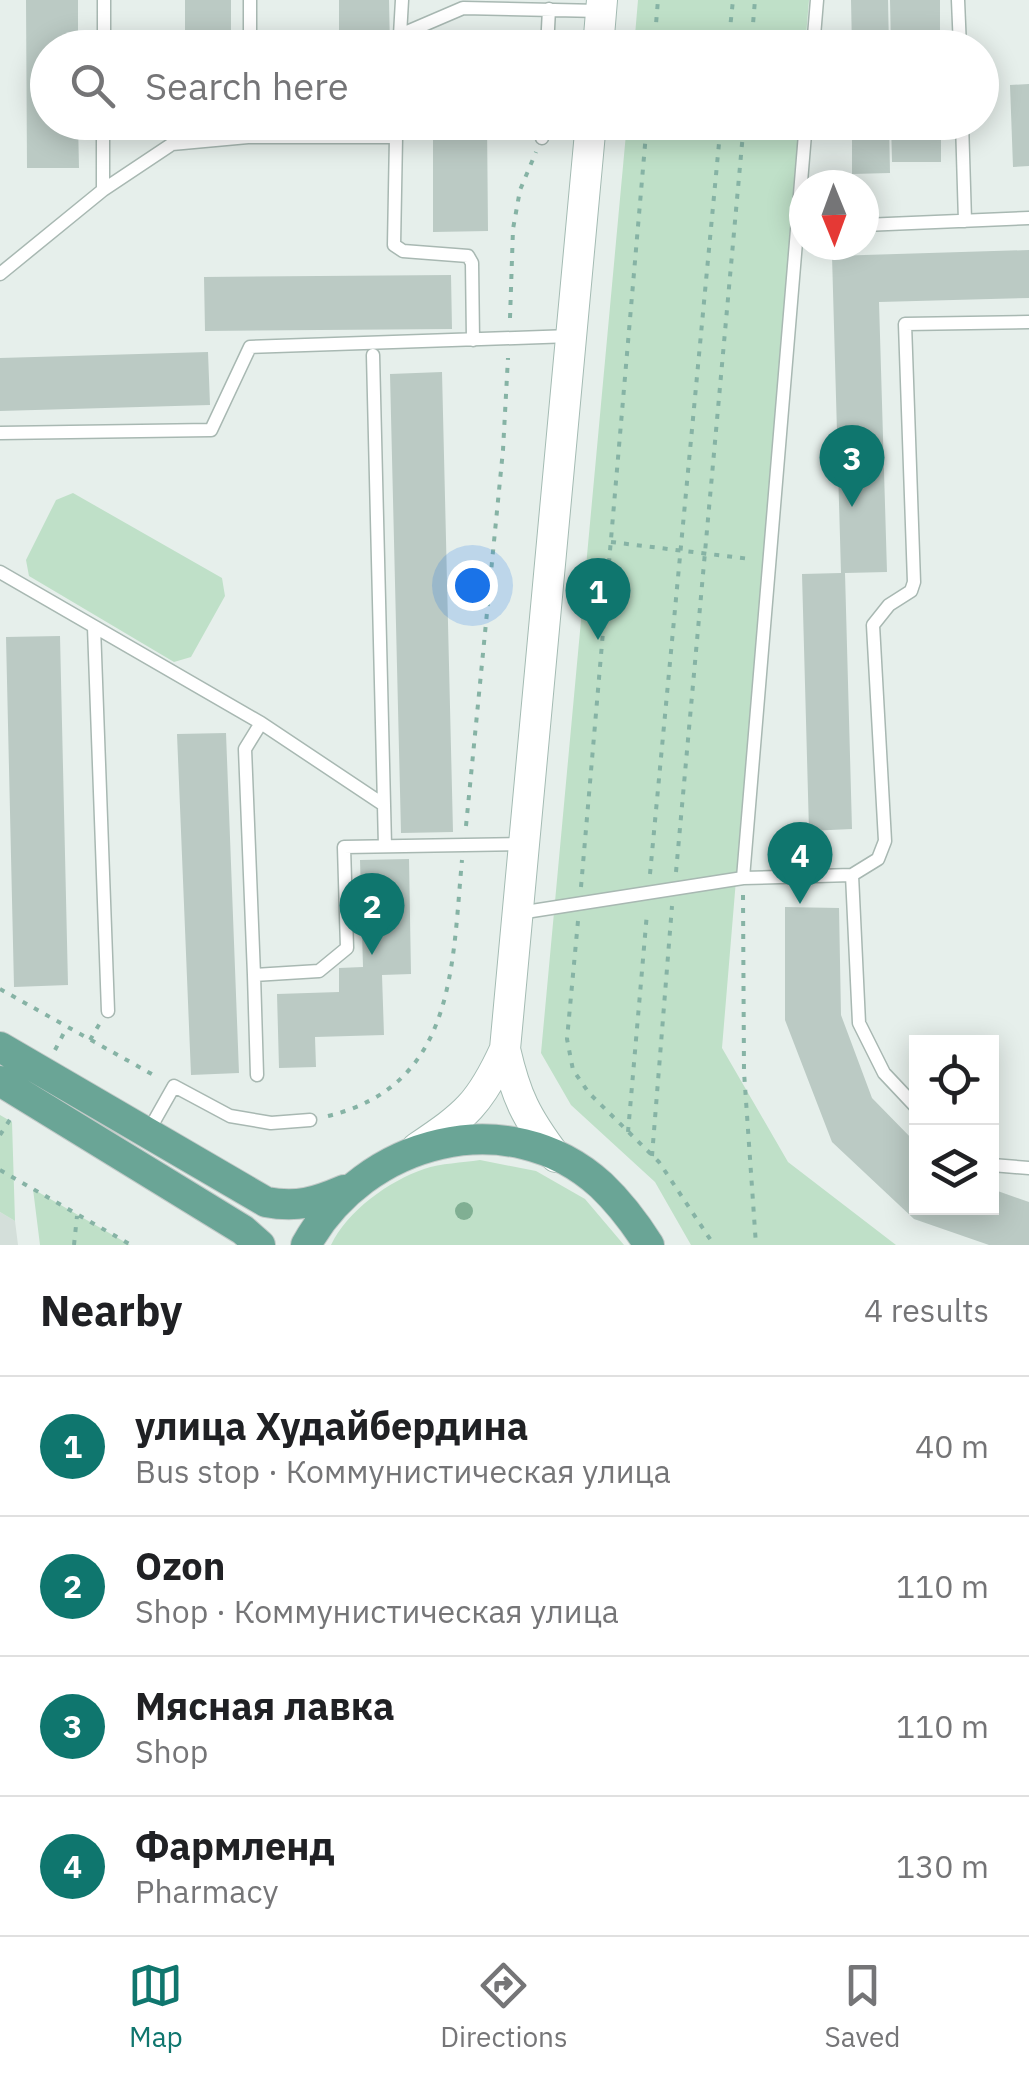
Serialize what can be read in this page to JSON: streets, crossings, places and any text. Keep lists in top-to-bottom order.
{
  "north": "bottom",
  "page": {
    "search": "Search here",
    "pins": [
      "3",
      "1",
      "4",
      "2"
    ],
    "heading": ["Nearby", "4 results"],
    "list": [
      {
        "mark": "1",
        "name": "улица Худайбердина",
        "note": "Bus stop · Коммунистическая улица",
        "value": "40 m"
      },
      {
        "mark": "2",
        "name": "Ozon",
        "note": "Shop · Коммунистическая улица",
        "value": "110 m"
      },
      {
        "mark": "3",
        "name": "Мясная лавка",
        "note": "Shop",
        "value": "110 m"
      },
      {
        "mark": "4",
        "name": "Фармленд",
        "note": "Pharmacy",
        "value": "130 m"
      }
    ],
    "nav": ["Map", "Directions", "Saved"]
  }
}
